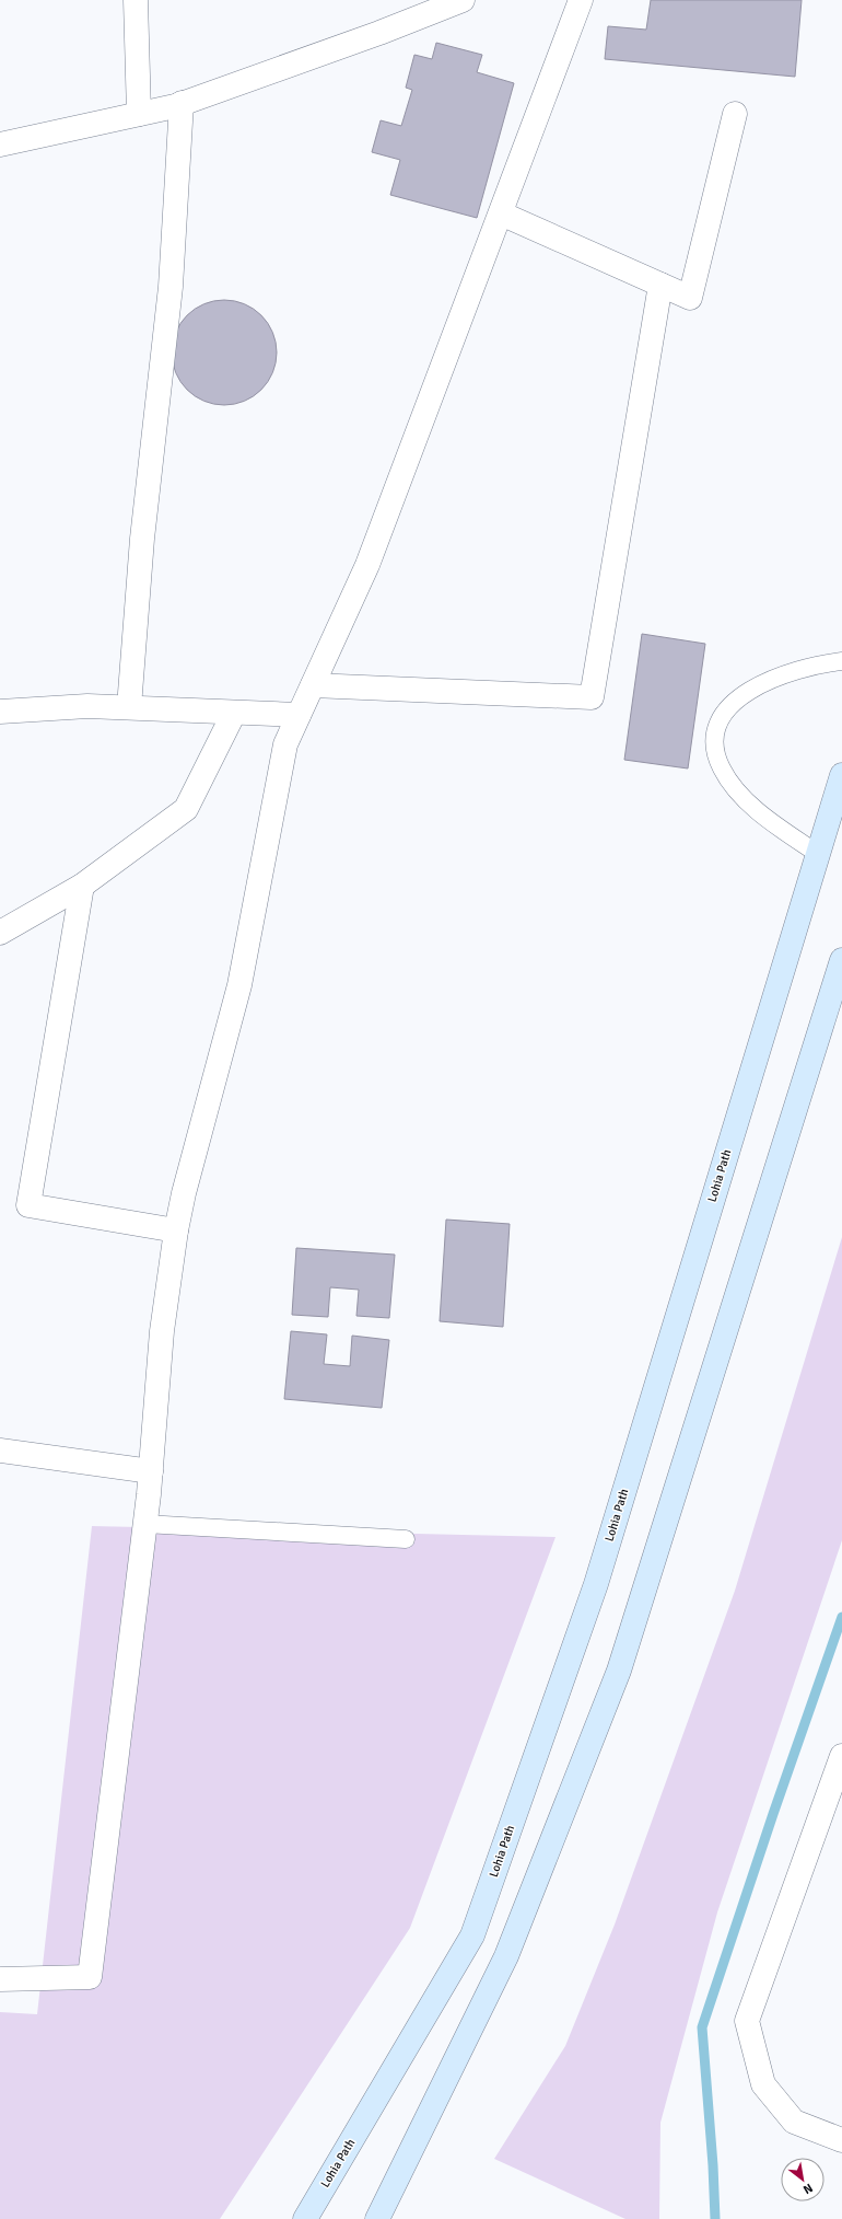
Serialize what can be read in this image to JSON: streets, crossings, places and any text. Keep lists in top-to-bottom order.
{
  "streets": {
    "main road": ["Lohia Path"]
  },
  "north": "bottom right"
}
